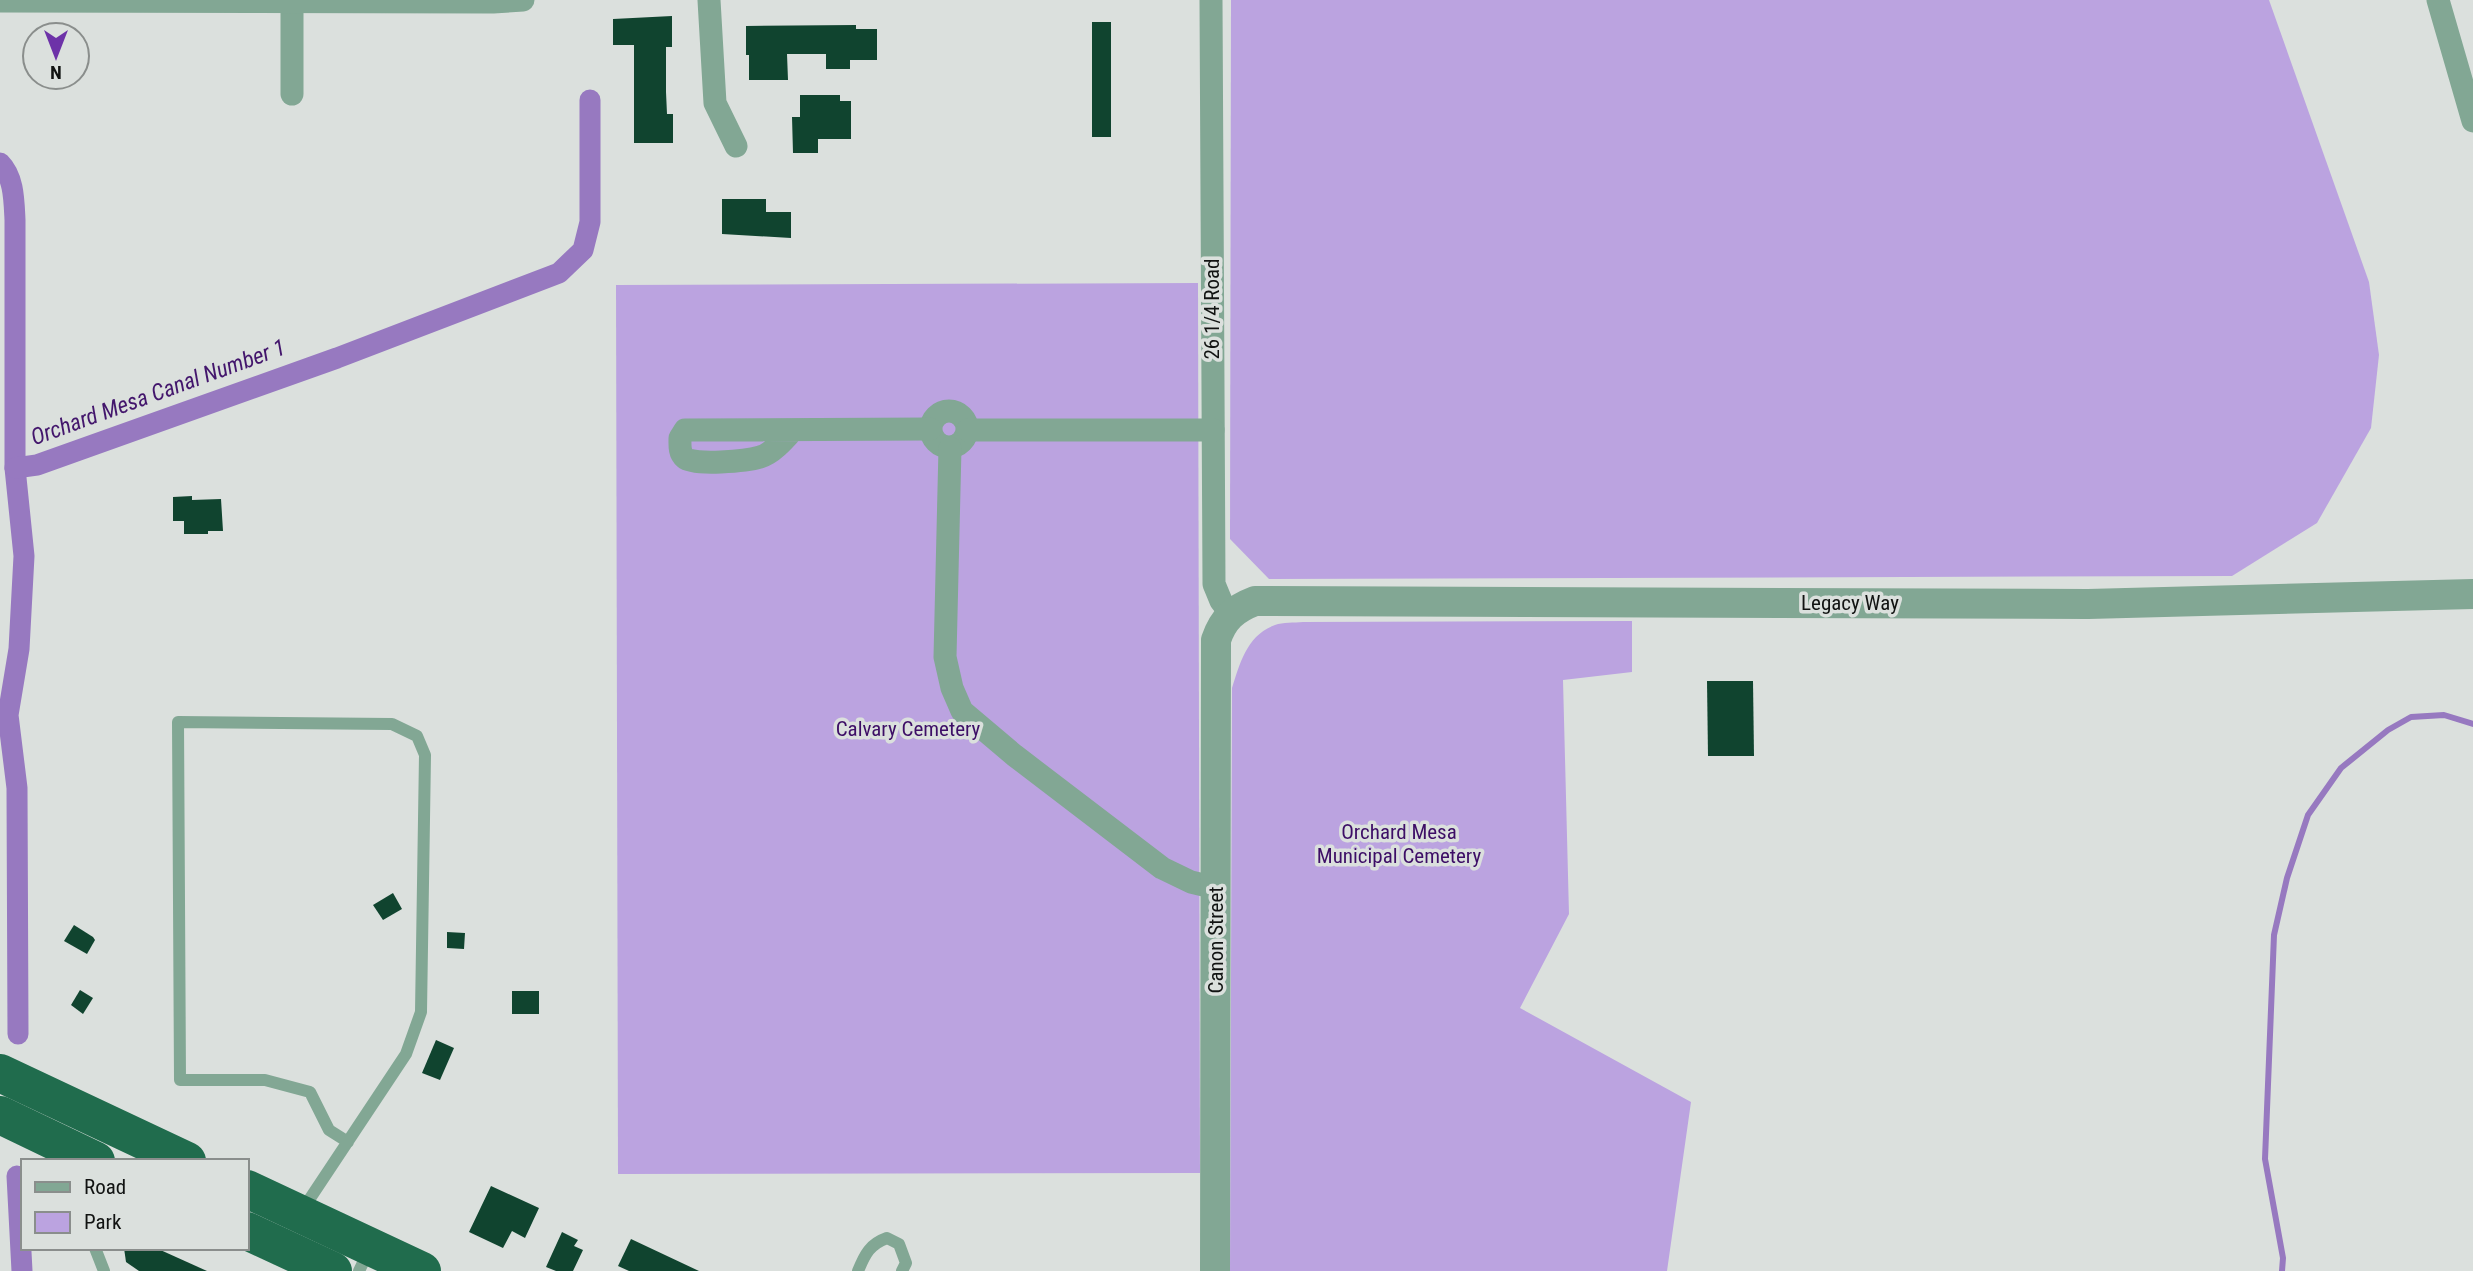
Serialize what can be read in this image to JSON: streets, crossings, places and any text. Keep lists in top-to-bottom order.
{
  "streets": {
    "street": ["26 1/4 Road", "Legacy Way", "Canon Street"]
  },
  "crossings": [
    ["26 1/4 Road", "Legacy Way"],
    ["26 1/4 Road", "Canon Street"],
    ["Legacy Way", "Canon Street"]
  ],
  "water": ["Orchard Mesa Canal Number 1"],
  "parks": ["Calvary Cemetery", "Orchard Mesa Municipal Cemetery"],
  "legend": ["Road", "Park"],
  "north": "bottom"
}
